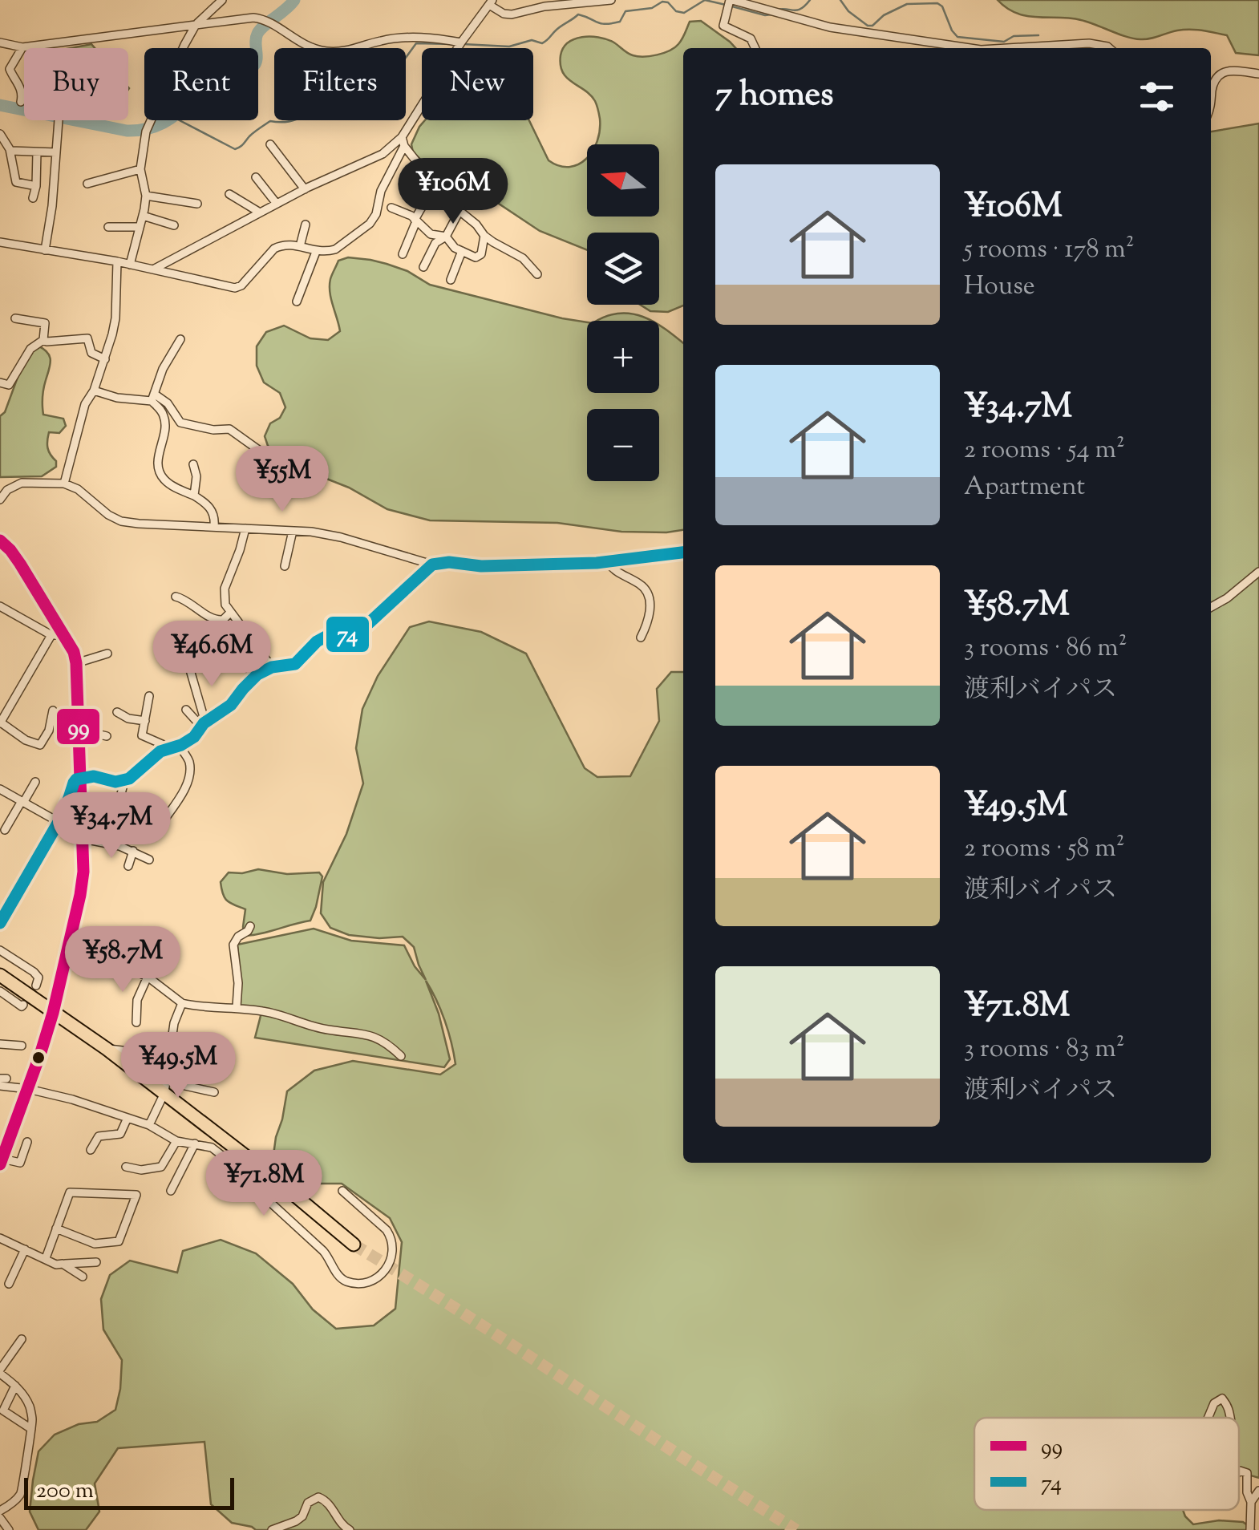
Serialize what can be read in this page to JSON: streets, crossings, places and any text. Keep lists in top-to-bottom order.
{
  "lines": ["transit line 99", "transit line 74"],
  "legend": ["99", "74"],
  "scale_bar": "200 m",
  "north": "left",
  "page": {
    "chip": [
      "Buy",
      "Rent",
      "Filters",
      "New"
    ],
    "heading": "7 homes",
    "map_buttons": ["+", "−"],
    "list": [
      {
        "name": "¥106M",
        "note": "5 rooms · 178 m² · House"
      },
      {
        "name": "¥34.7M",
        "note": "2 rooms · 54 m² · Apartment"
      },
      {
        "name": "¥58.7M",
        "note": "3 rooms · 86 m² · 渡利バイパス"
      },
      {
        "name": "¥49.5M",
        "note": "2 rooms · 58 m² · 渡利バイパス"
      },
      {
        "name": "¥71.8M",
        "note": "3 rooms · 83 m² · 渡利バイパス"
      }
    ],
    "price": [
      "¥106M",
      "¥55M",
      "¥46.6M",
      "¥34.7M",
      "¥58.7M",
      "¥49.5M",
      "¥71.8M"
    ],
    "scale": "200 m"
  }
}
